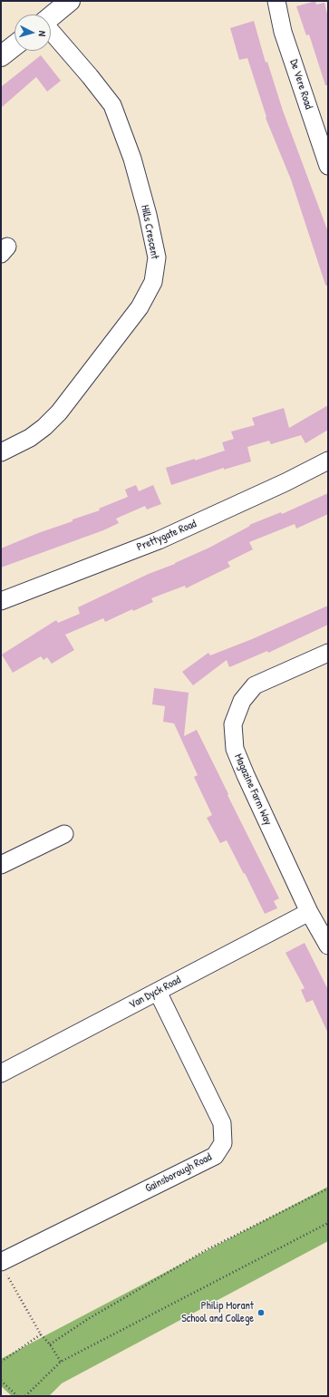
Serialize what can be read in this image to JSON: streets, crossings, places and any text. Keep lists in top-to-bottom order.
{
  "streets": {
    "street": [
      "De Vere Road",
      "Hills Crescent",
      "Prettygate Road",
      "Magazine Farm Way",
      "Van Dyck Road",
      "Gainsborough Road"
    ]
  },
  "crossings": [
    ["Magazine Farm Way", "Van Dyck Road"],
    ["Van Dyck Road", "Gainsborough Road"]
  ],
  "places": ["Philip Morant School and College"],
  "north": "right"
}
